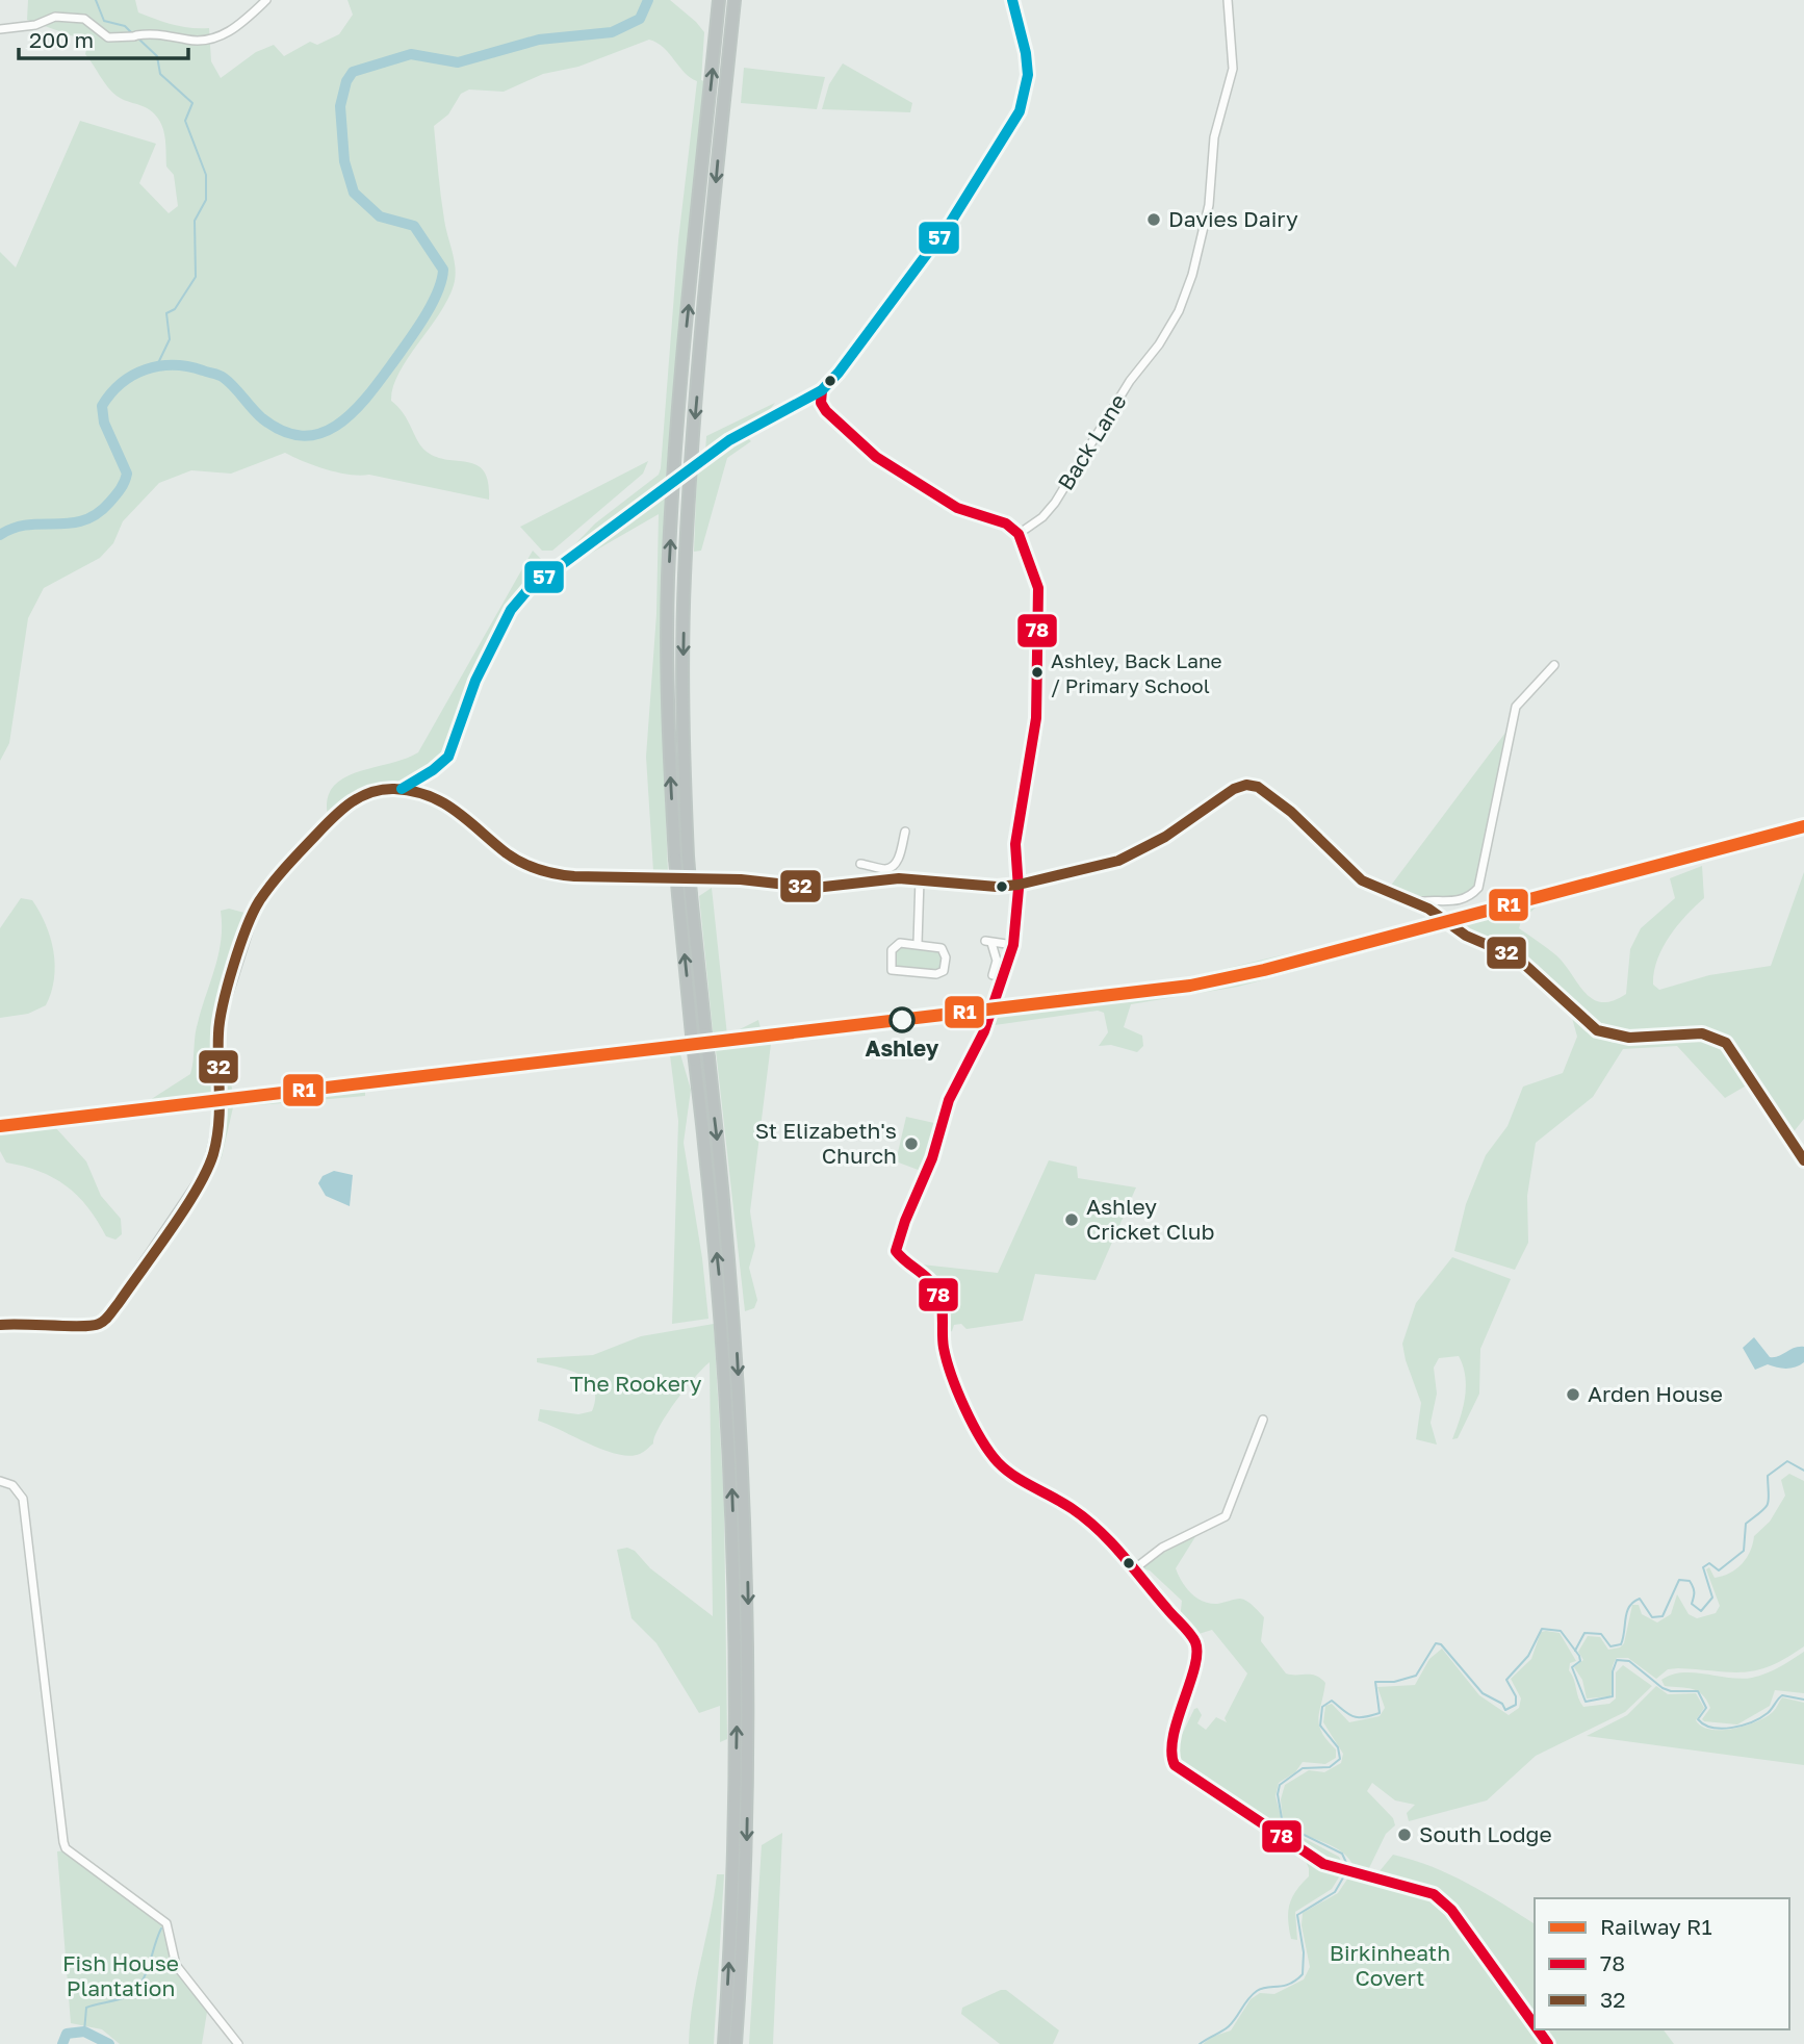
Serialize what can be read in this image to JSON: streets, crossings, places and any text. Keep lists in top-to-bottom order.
{
  "streets": {
    "street": ["Back Lane"]
  },
  "parks": ["The Rookery", "Birkinheath Covert", "Fish House Plantation"],
  "places": [
    "Davies Dairy",
    "Ashley, Back Lane / Primary School",
    "Ashley",
    "St Elizabeth's Church",
    "Ashley Cricket Club",
    "Arden House",
    "South Lodge"
  ],
  "lines": [
    "transit line 57",
    "transit line 78",
    "transit line 32",
    "rail line R1"
  ],
  "legend": ["Railway R1", "78", "32"],
  "scale_bar": "200 m"
}
